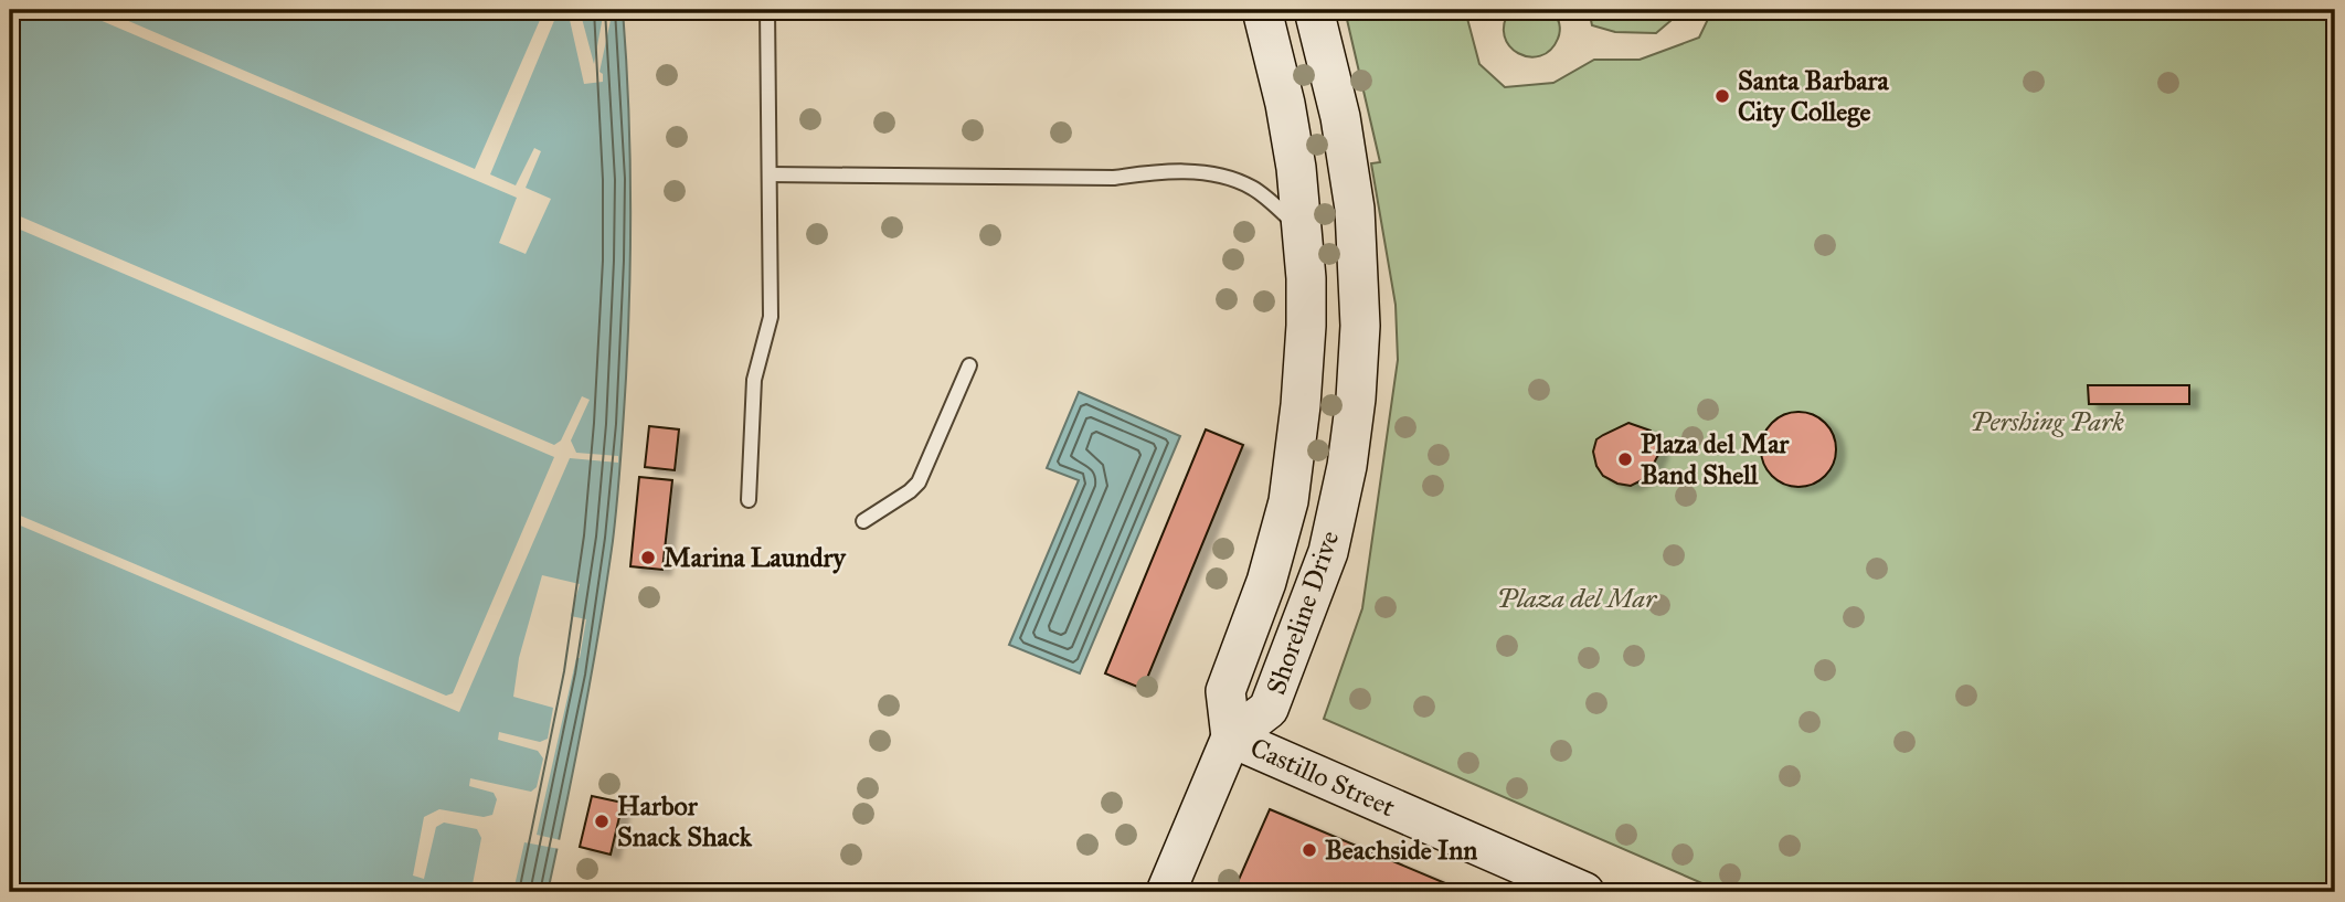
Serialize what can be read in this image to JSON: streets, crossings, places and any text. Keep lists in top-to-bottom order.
{
  "streets": {
    "main road": ["Shoreline Drive", "Castillo Street"]
  },
  "crossings": [
    ["Shoreline Drive", "Castillo Street"]
  ],
  "parks": ["Pershing Park", "Plaza del Mar"],
  "places": [
    "Santa Barbara City College",
    "Plaza del Mar Band Shell",
    "Marina Laundry",
    "Harbor Snack Shack",
    "Beachside Inn"
  ]
}
